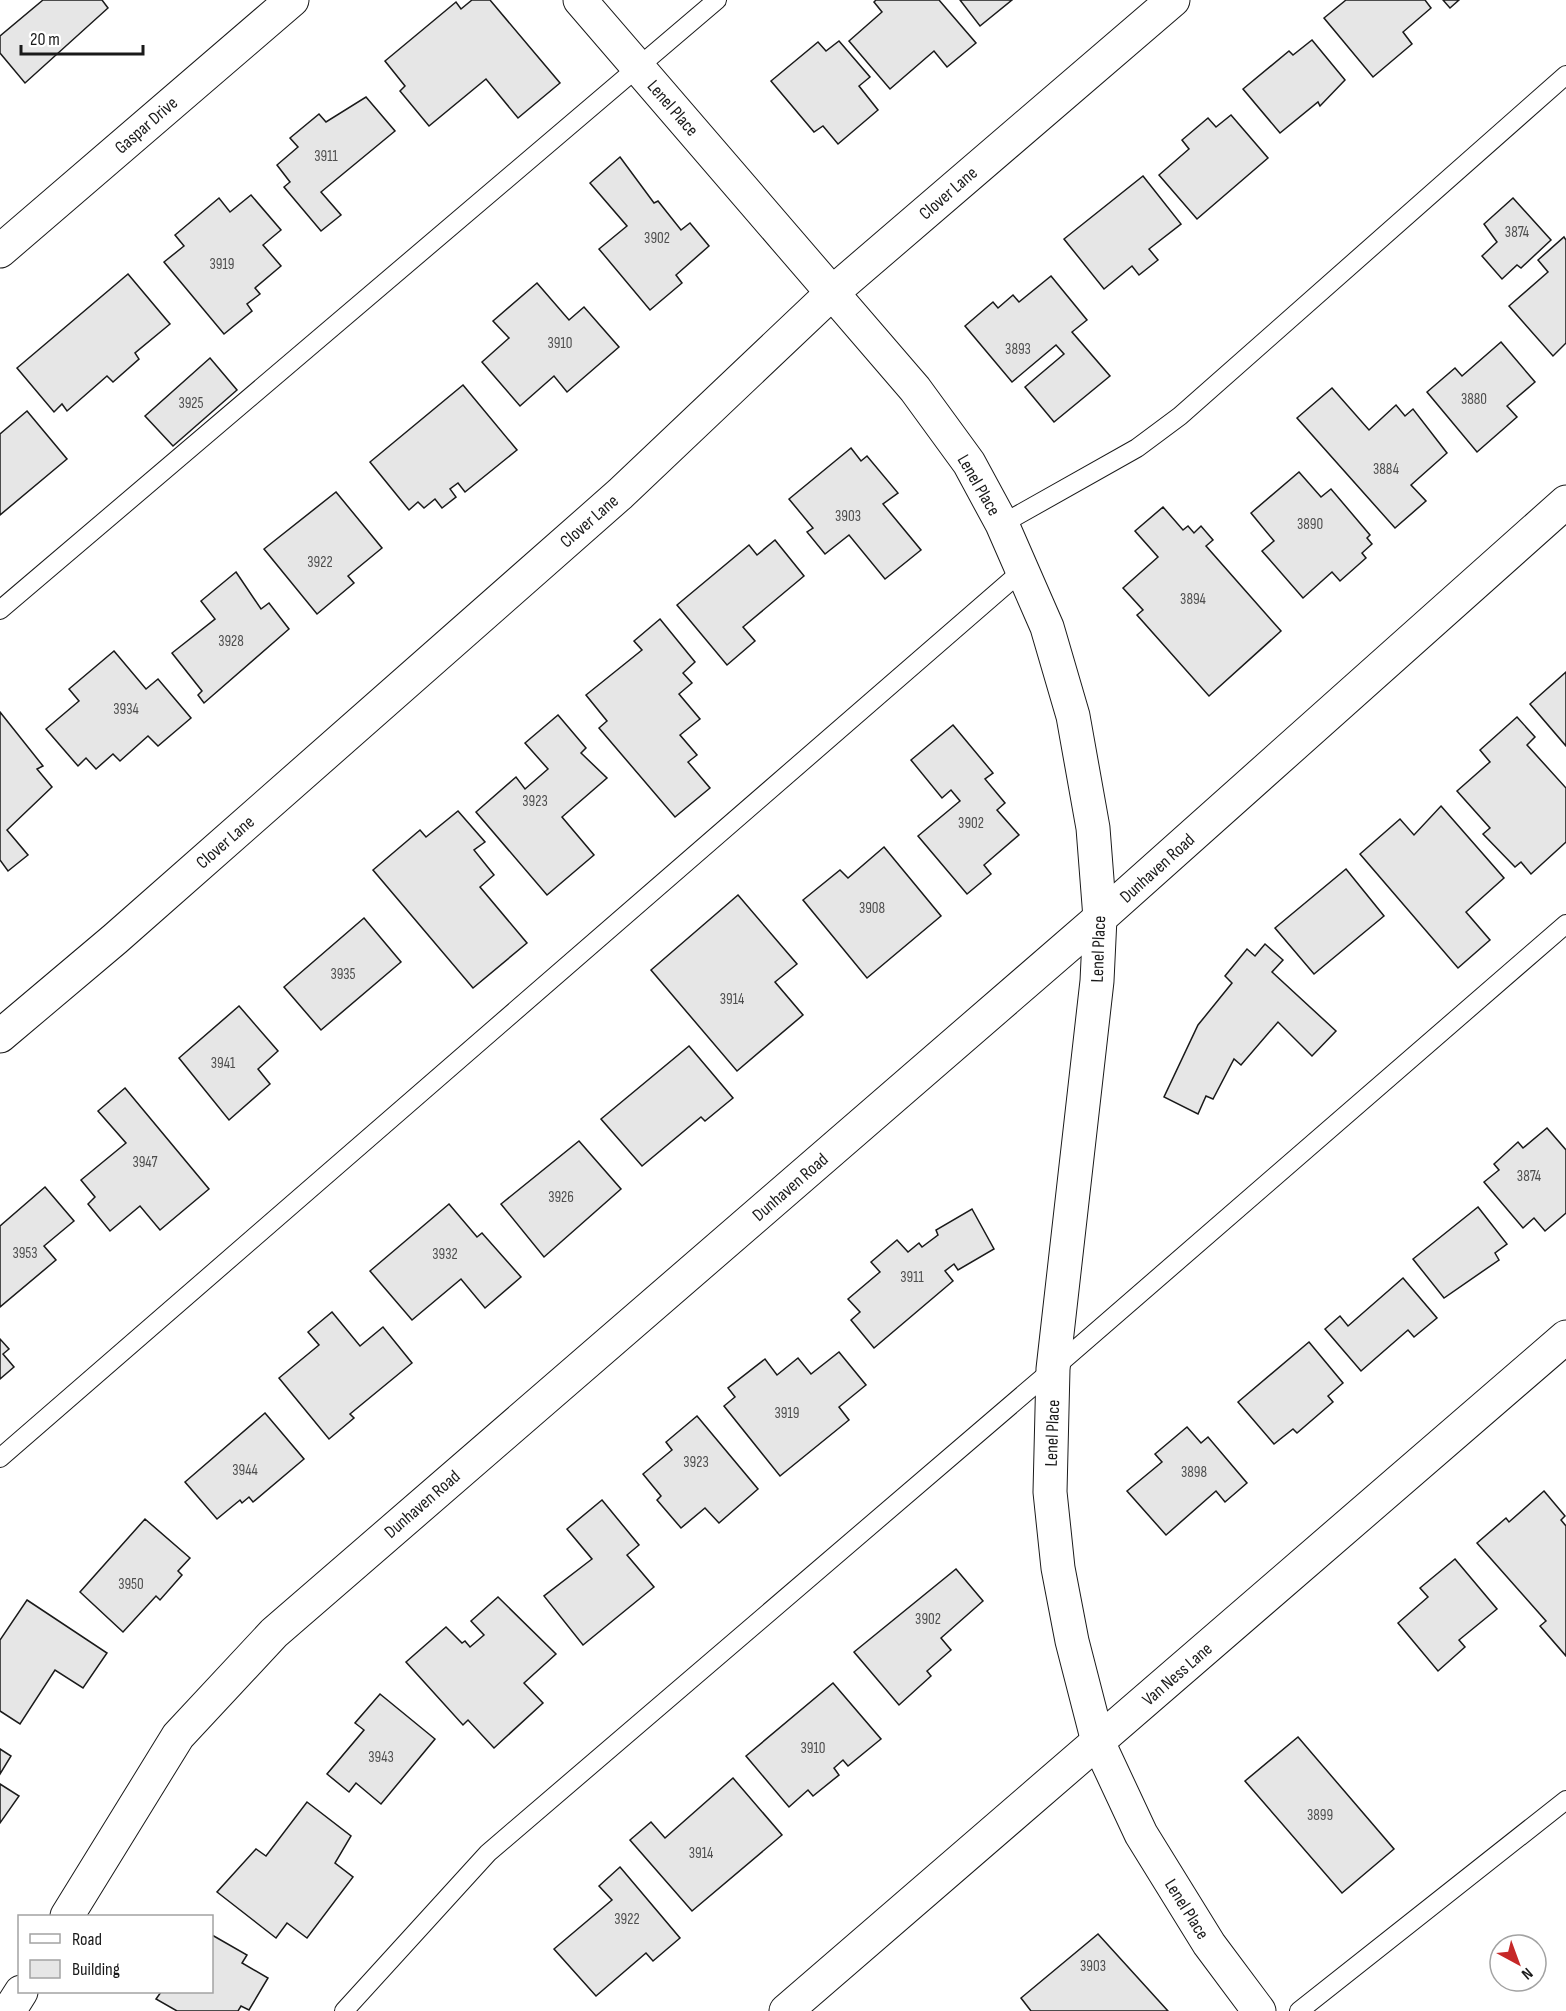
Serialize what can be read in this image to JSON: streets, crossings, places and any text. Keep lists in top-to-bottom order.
{
  "streets": {
    "street": [
      "Lenel Place",
      "Gaspar Drive",
      "Clover Lane",
      "Dunhaven Road",
      "Van Ness Lane"
    ]
  },
  "crossings": [
    ["Lenel Place", "Clover Lane"],
    ["Lenel Place", "Dunhaven Road"],
    ["Lenel Place", "Van Ness Lane"]
  ],
  "house_numbers": [
    "3911",
    "3874",
    "3902",
    "3919",
    "3910",
    "3893",
    "3880",
    "3925",
    "3884",
    "3903",
    "3890",
    "3922",
    "3894",
    "3928",
    "3934",
    "3923",
    "3902",
    "3908",
    "3935",
    "3914",
    "3941",
    "3947",
    "3874",
    "3926",
    "3953",
    "3932",
    "3911",
    "3919",
    "3923",
    "3944",
    "3898",
    "3950",
    "3902",
    "3910",
    "3943",
    "3899",
    "3914",
    "3922",
    "3903"
  ],
  "legend": ["Road", "Building"],
  "scale_bar": "20 m",
  "north": "bottom right"
}
